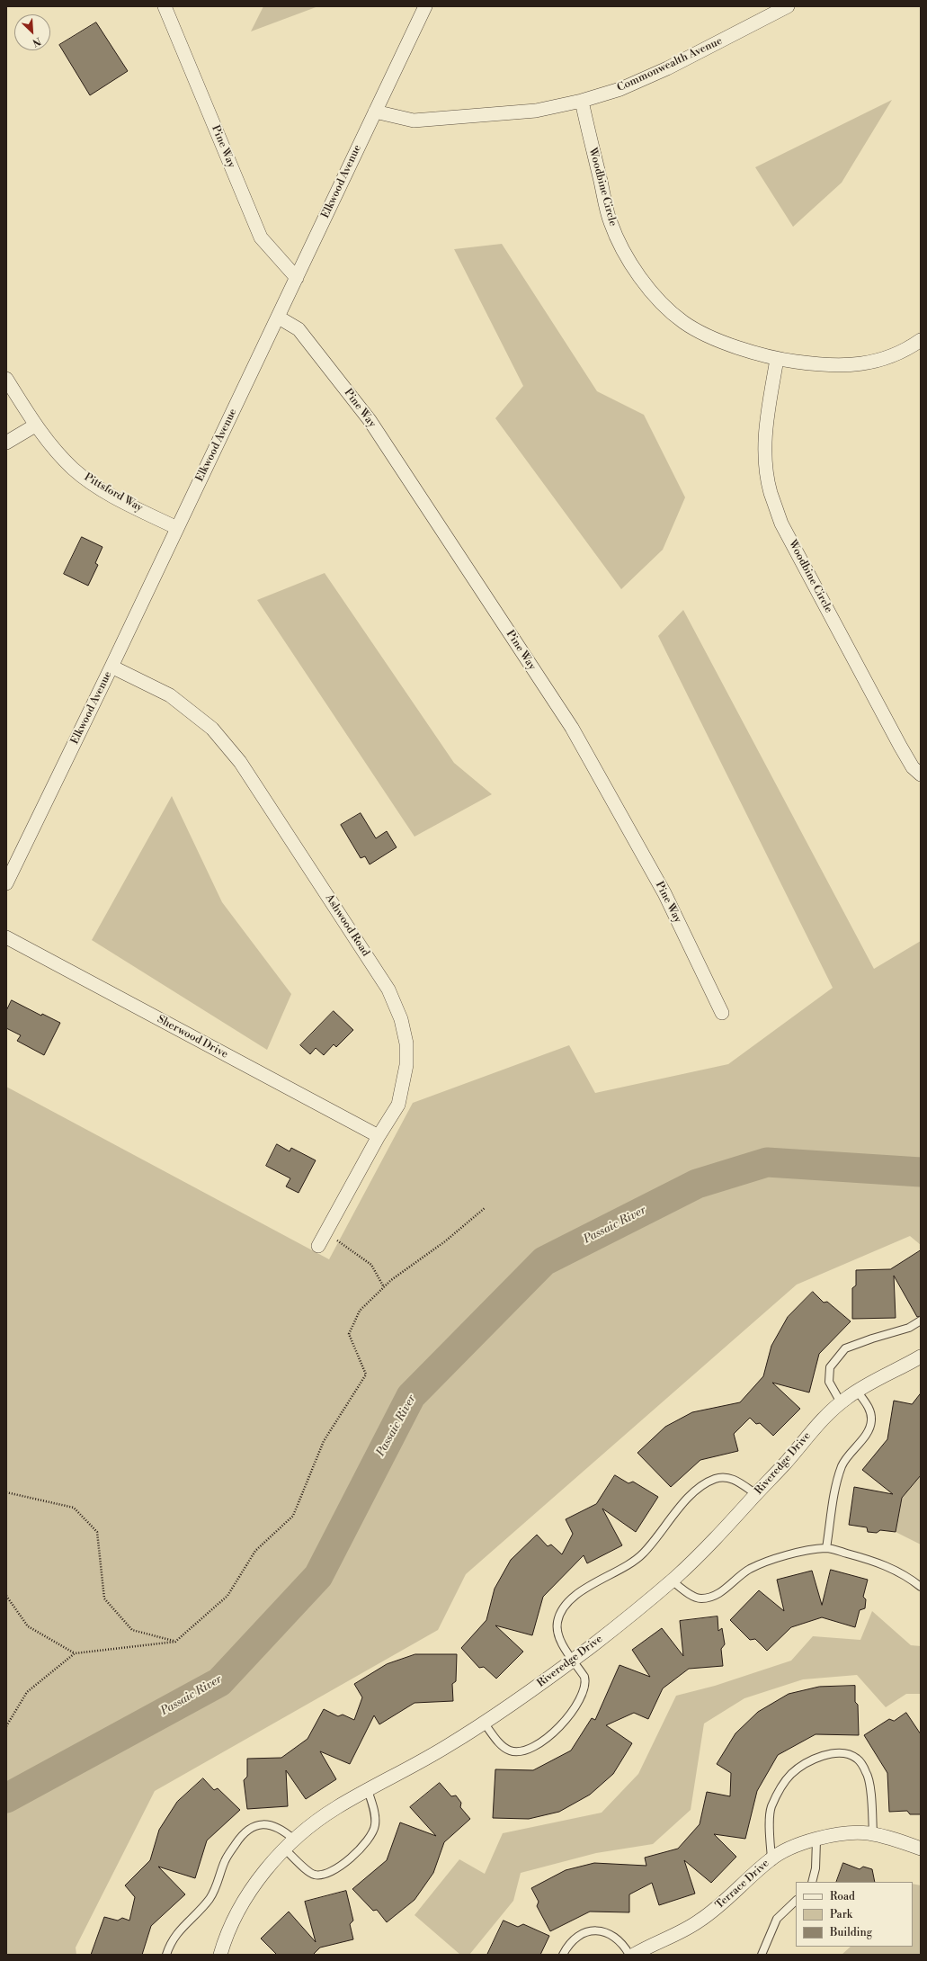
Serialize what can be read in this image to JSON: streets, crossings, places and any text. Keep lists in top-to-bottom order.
{
  "streets": {
    "street": [
      "Commonwealth Avenue",
      "Pine Way",
      "Elkwood Avenue",
      "Woodbine Circle",
      "Pittsford Way",
      "Ashwood Road",
      "Sherwood Drive",
      "Riveredge Drive",
      "Terrace Drive"
    ]
  },
  "crossings": [
    ["Commonwealth Avenue", "Elkwood Avenue"],
    ["Commonwealth Avenue", "Woodbine Circle"],
    ["Pine Way", "Elkwood Avenue"],
    ["Elkwood Avenue", "Pittsford Way"],
    ["Elkwood Avenue", "Ashwood Road"],
    ["Ashwood Road", "Sherwood Drive"]
  ],
  "water": ["Passaic River"],
  "legend": ["Road", "Park", "Building"],
  "north": "bottom right"
}
